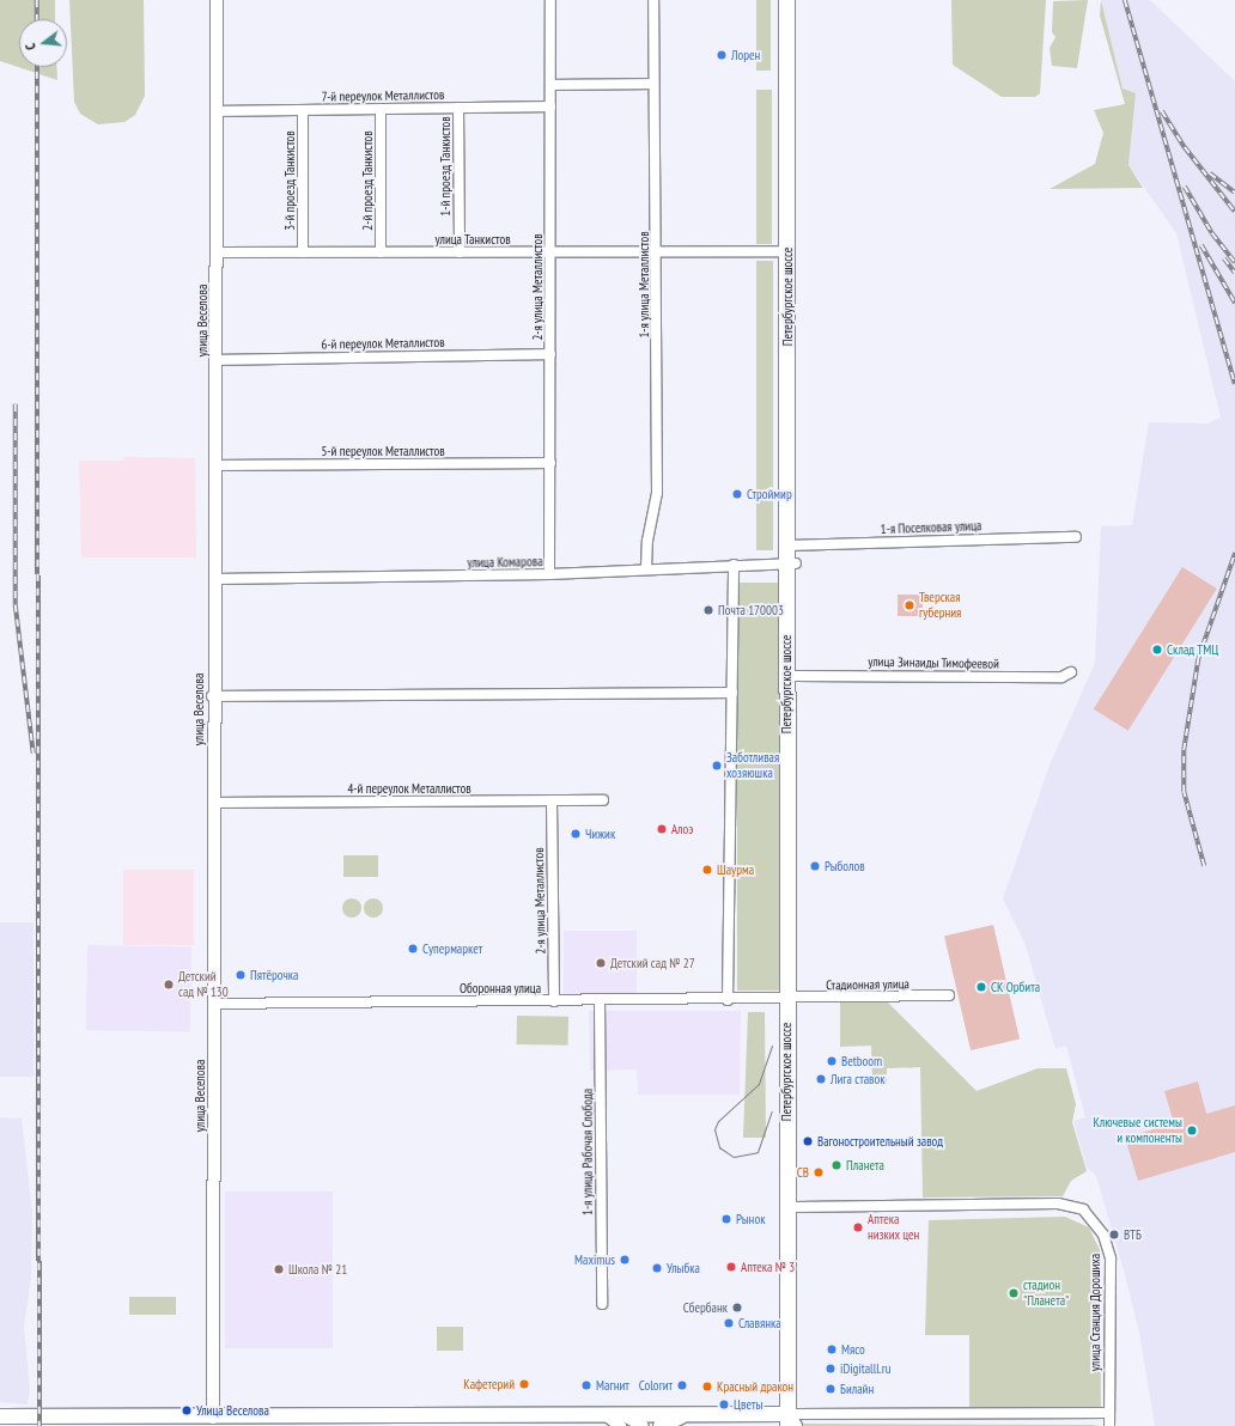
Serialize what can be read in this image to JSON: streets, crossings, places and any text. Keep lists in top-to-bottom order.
{
  "streets": {
    "main road": ["Петербургское шоссе"],
    "street": [
      "7-й переулок Металлистов",
      "1-й проезд Танкистов",
      "3-й проезд Танкистов",
      "2-й проезд Танкистов",
      "улица Танкистов",
      "1-я улица Металлистов",
      "2-я улица Металлистов",
      "улица Веселова",
      "6-й переулок Металлистов",
      "5-й переулок Металлистов",
      "1-я Поселковая улица",
      "улица Комарова",
      "улица Зинаиды Тимофеевой",
      "4-й переулок Металлистов",
      "Стадионная улица",
      "Оборонная улица",
      "1-я улица Рабочая Слобода",
      "улица Станция Дорошиха"
    ]
  },
  "crossings": [
    ["7-й переулок Металлистов", "1-й проезд Танкистов"],
    ["7-й переулок Металлистов", "3-й проезд Танкистов"],
    ["7-й переулок Металлистов", "2-й проезд Танкистов"],
    ["7-й переулок Металлистов", "2-я улица Металлистов"],
    ["7-й переулок Металлистов", "улица Веселова"],
    ["1-й проезд Танкистов", "улица Танкистов"],
    ["3-й проезд Танкистов", "улица Танкистов"],
    ["2-й проезд Танкистов", "улица Танкистов"],
    ["улица Танкистов", "1-я улица Металлистов"],
    ["улица Танкистов", "2-я улица Металлистов"],
    ["улица Танкистов", "Петербургское шоссе"],
    ["улица Танкистов", "улица Веселова"],
    ["1-я улица Металлистов", "улица Комарова"],
    ["2-я улица Металлистов", "6-й переулок Металлистов"],
    ["2-я улица Металлистов", "5-й переулок Металлистов"],
    ["2-я улица Металлистов", "улица Комарова"],
    ["2-я улица Металлистов", "4-й переулок Металлистов"],
    ["2-я улица Металлистов", "Оборонная улица"],
    ["Петербургское шоссе", "1-я Поселковая улица"],
    ["Петербургское шоссе", "улица Комарова"],
    ["Петербургское шоссе", "улица Зинаиды Тимофеевой"],
    ["Петербургское шоссе", "Стадионная улица"],
    ["Петербургское шоссе", "Оборонная улица"],
    ["Петербургское шоссе", "улица Станция Дорошиха"],
    ["улица Веселова", "6-й переулок Металлистов"],
    ["улица Веселова", "5-й переулок Металлистов"],
    ["улица Веселова", "улица Комарова"],
    ["улица Веселова", "4-й переулок Металлистов"],
    ["улица Веселова", "Оборонная улица"],
    ["Стадионная улица", "Оборонная улица"],
    ["Оборонная улица", "1-я улица Рабочая Слобода"]
  ],
  "places": [
    "Лорен",
    "Строймир",
    "Тверская губерния",
    "Почта 170003",
    "Склад ТМЦ",
    "Заботливая хозяюшка",
    "Алоэ",
    "Чижик",
    "Рыболов",
    "Шаурма",
    "Супермаркет",
    "Детский сад № 27",
    "Пятёрочка",
    "Детский сад № 130",
    "СК Орбита",
    "Betboom",
    "Лига ставок",
    "Ключевые системы и компоненты",
    "Вагоностроительный завод",
    "Планета",
    "СВ",
    "Рынок",
    "Аптека низких цен",
    "ВТБ",
    "Maximus",
    "Аптека № 3",
    "Улыбка",
    "Школа № 21",
    "стадион \"Планета\"",
    "Сбербанк",
    "Славянка",
    "Мясо",
    "iDigitalll.ru",
    "Кафетерий",
    "Магнит",
    "Colorит",
    "Красный дракон",
    "Билайн",
    "Цветы",
    "Улица Веселова"
  ],
  "north": "left"
}
